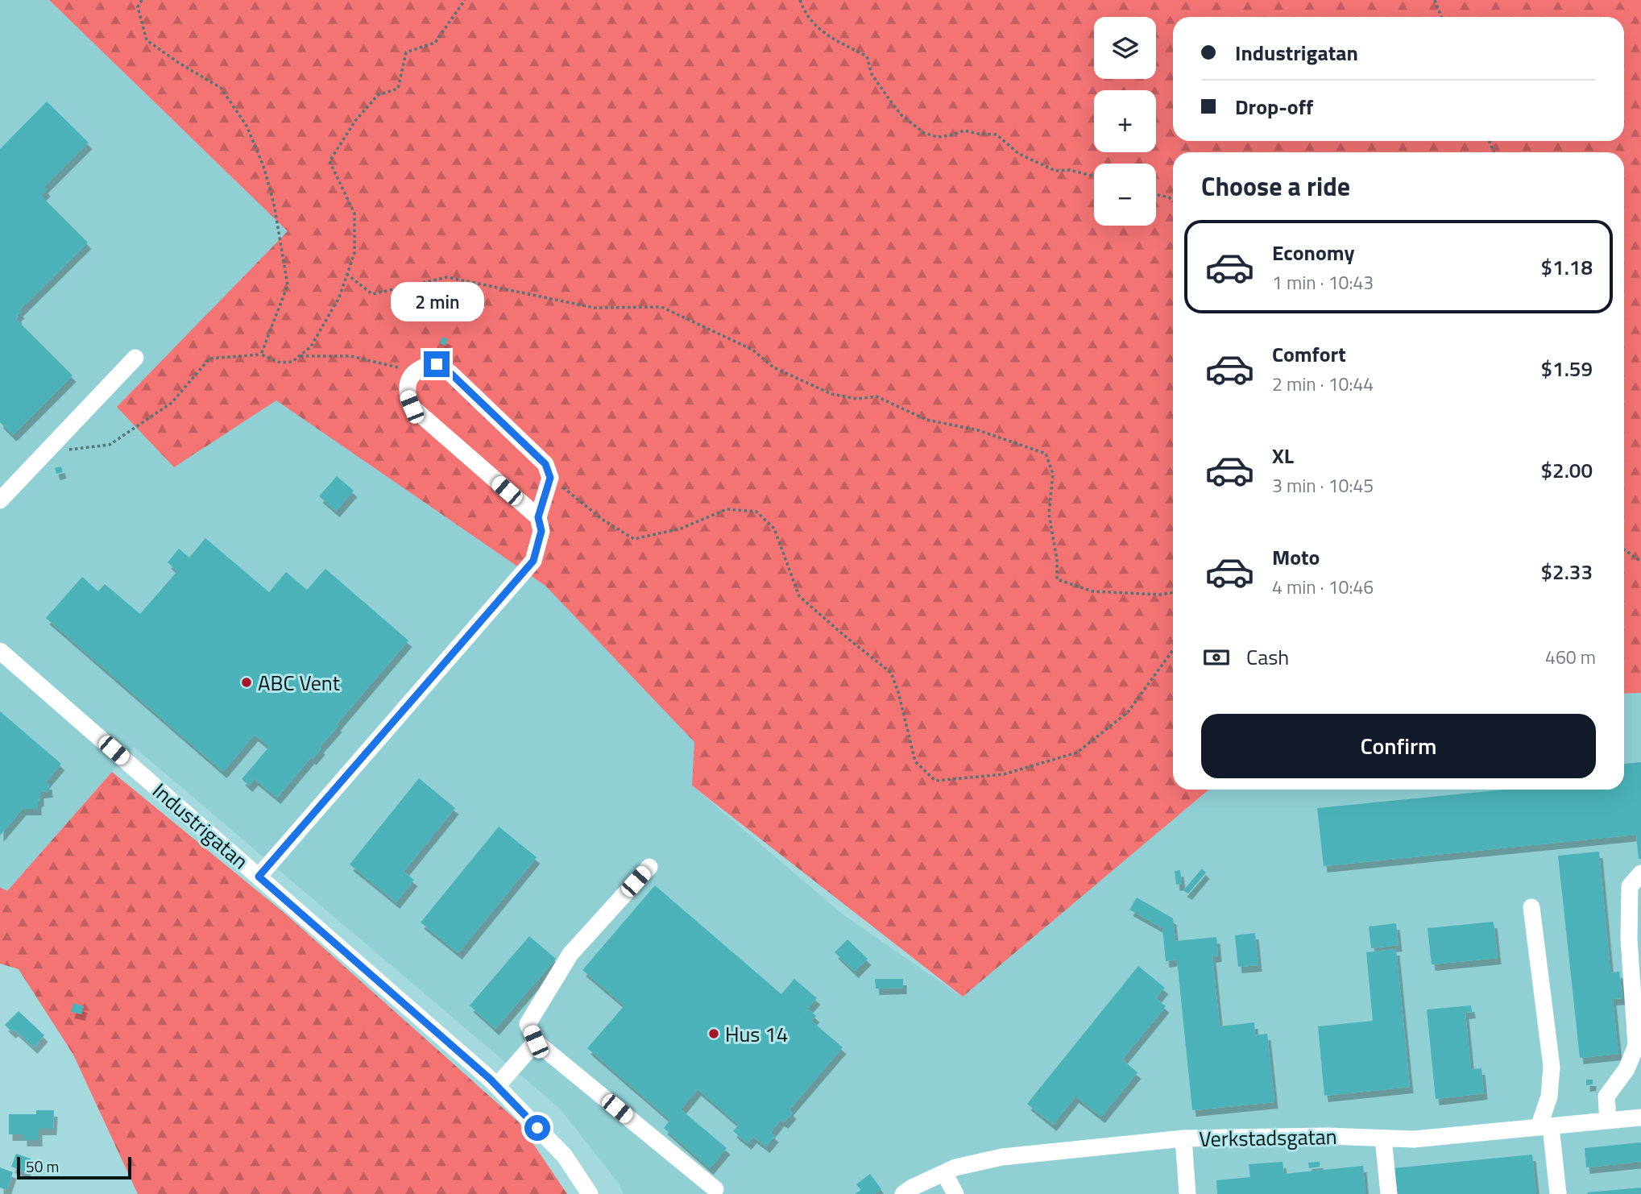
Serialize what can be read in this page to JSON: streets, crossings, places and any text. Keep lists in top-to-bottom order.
{
  "streets": {
    "street": ["Industrigatan", "Verkstadsgatan"]
  },
  "places": ["ABC Vent", "Hus 14"],
  "scale_bar": "50 m",
  "page": {
    "map_buttons": ["+", "−"],
    "banner": ["Industrigatan", "Drop-off"],
    "heading": "Choose a ride",
    "list": [
      {
        "name": "Economy",
        "note": "1 min · 10:43",
        "value": "$1.18"
      },
      {
        "name": "Comfort",
        "note": "2 min · 10:44",
        "value": "$1.59"
      },
      {
        "name": "XL",
        "note": "3 min · 10:45",
        "value": "$2.00"
      },
      {
        "name": "Moto",
        "note": "4 min · 10:46",
        "value": "$2.33"
      }
    ],
    "bubble": "2 min",
    "pay": ["Cash", "460 m"],
    "buttons": "Confirm",
    "scale": "50 m"
  }
}
